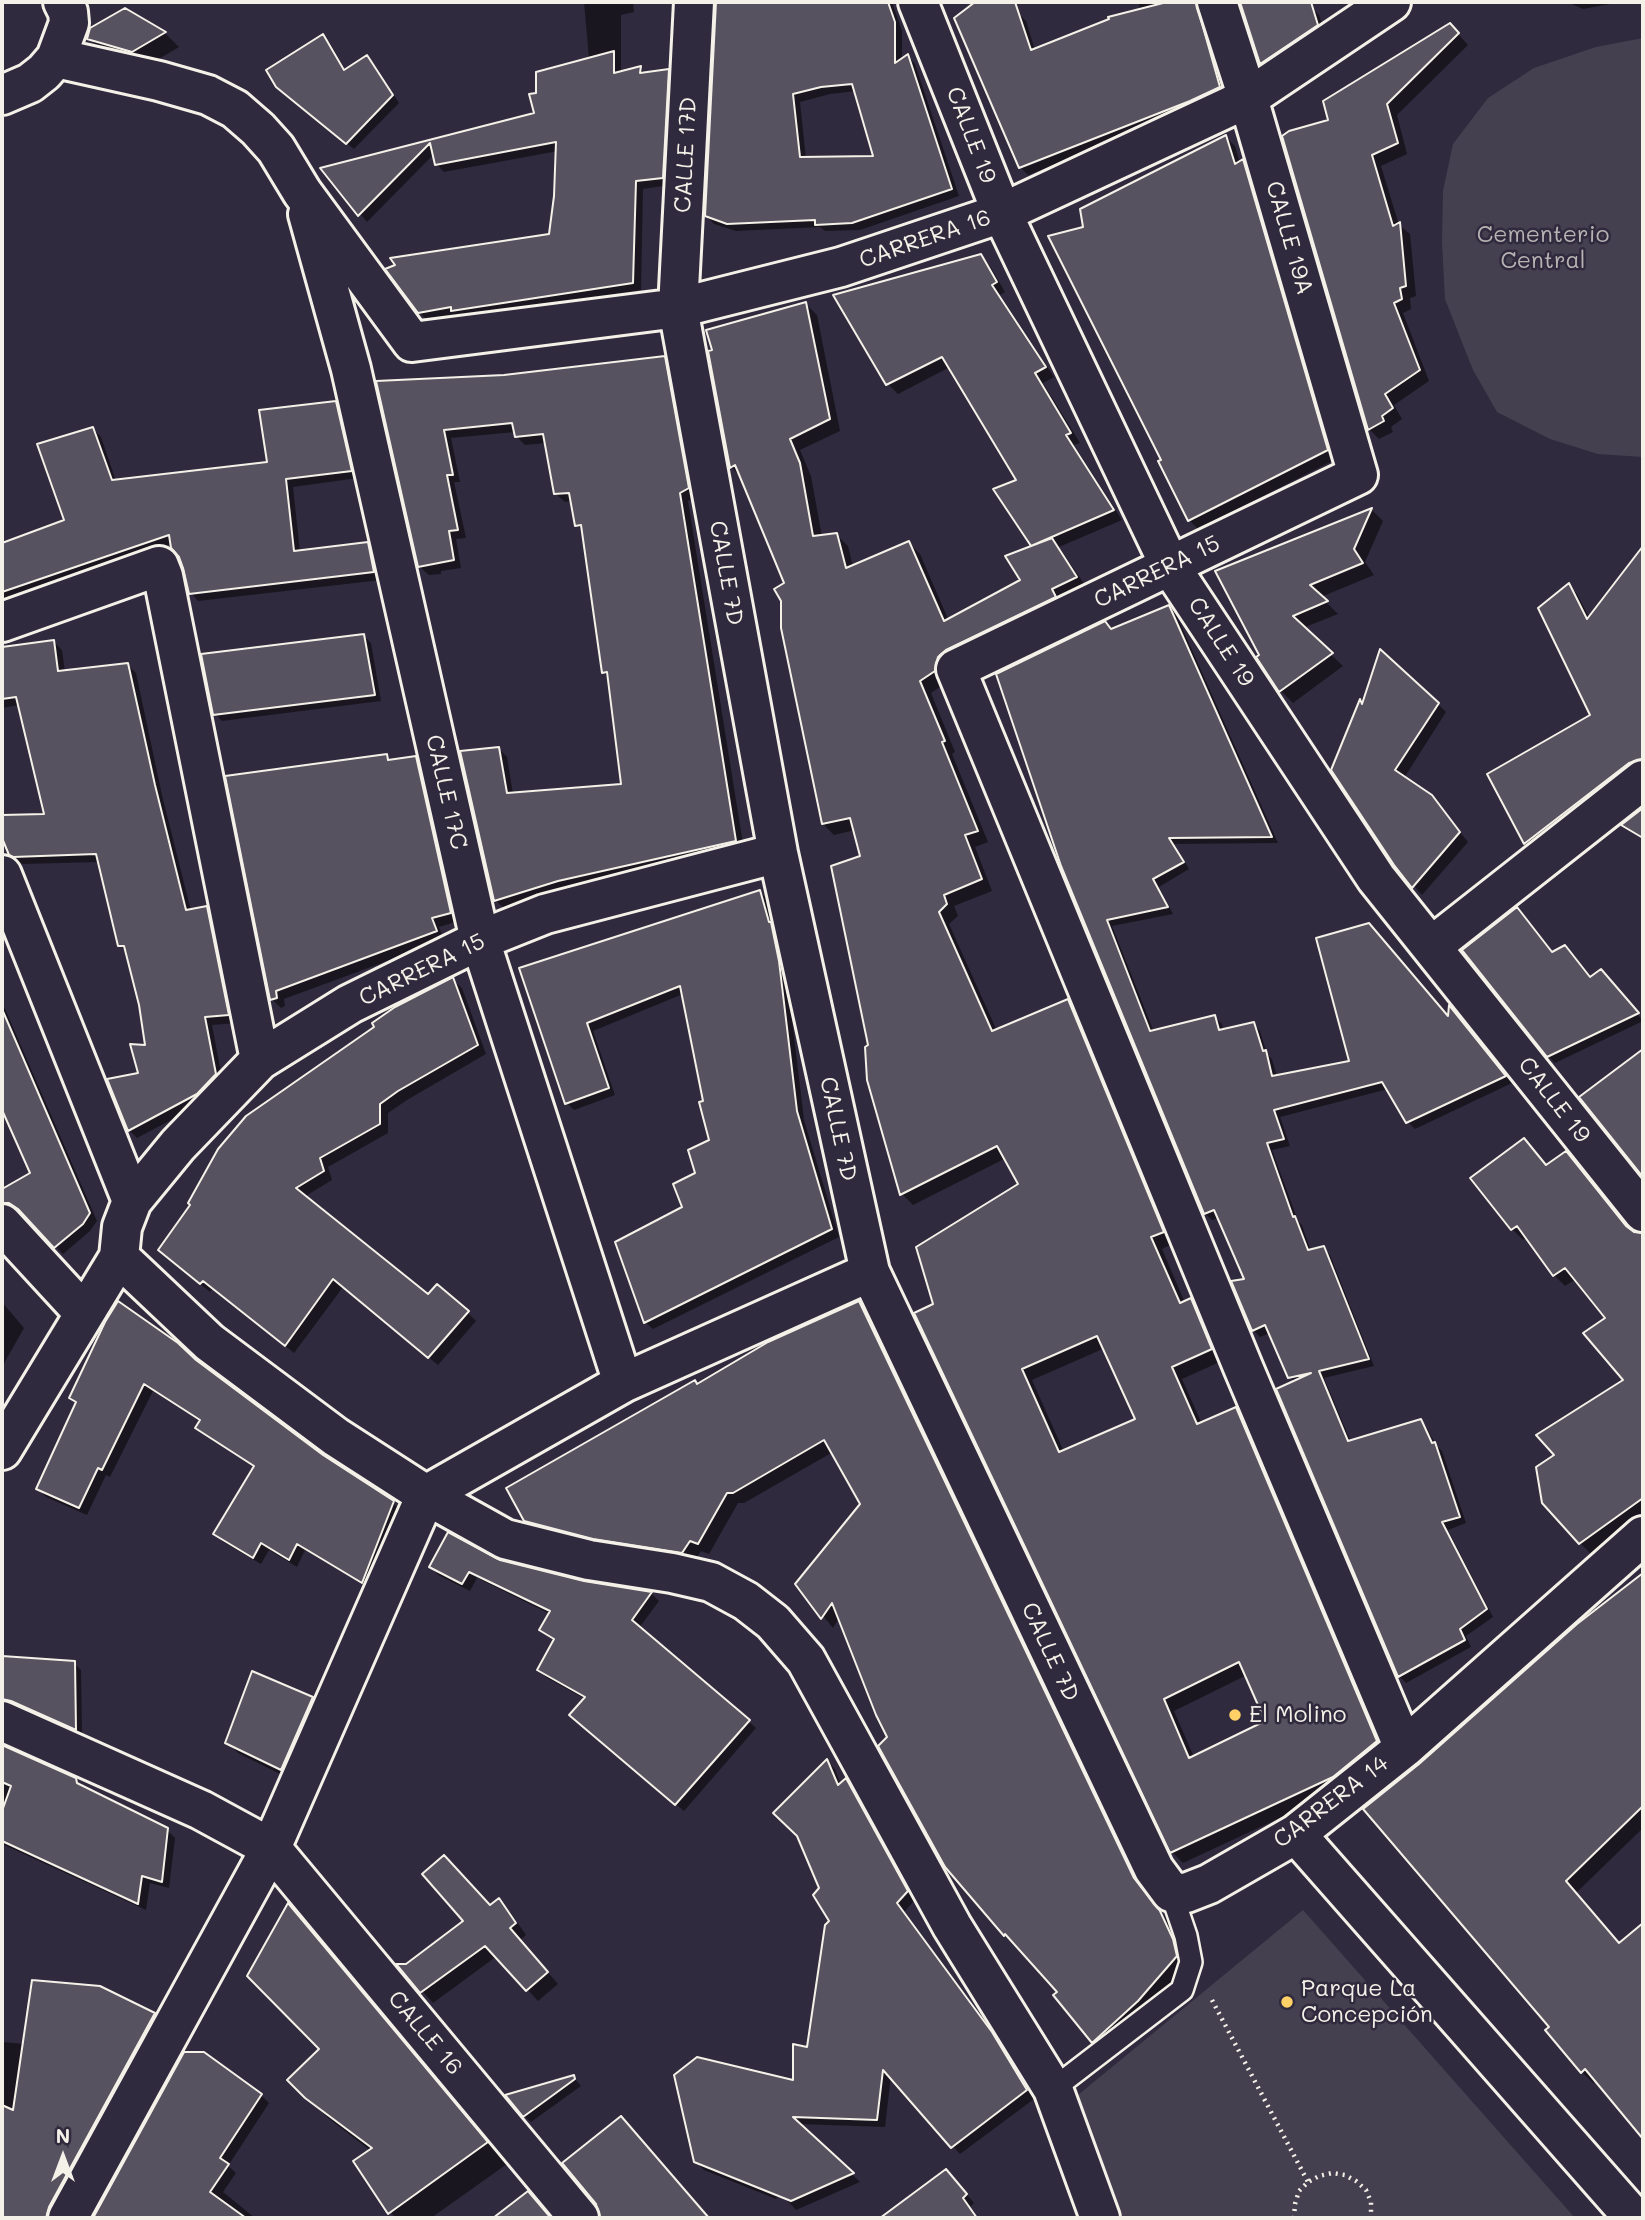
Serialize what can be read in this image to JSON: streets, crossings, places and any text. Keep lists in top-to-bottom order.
{
  "streets": {
    "street": [
      "CALLE 19",
      "CALLE 17D",
      "CALLE 19A",
      "CARRERA 16",
      "CARRERA 15",
      "CALLE 7D",
      "CALLE 17C",
      "CARRERA 14",
      "CALLE 16"
    ]
  },
  "crossings": [
    ["CALLE 19", "CARRERA 16"],
    ["CALLE 19", "CARRERA 15"],
    ["CALLE 17D", "CARRERA 16"],
    ["CALLE 17D", "CALLE 7D"],
    ["CALLE 19A", "CARRERA 16"],
    ["CALLE 19A", "CARRERA 15"],
    ["CARRERA 16", "CALLE 7D"],
    ["CARRERA 16", "CALLE 17C"],
    ["CARRERA 15", "CALLE 7D"],
    ["CARRERA 15", "CALLE 17C"],
    ["CARRERA 15", "CARRERA 14"],
    ["CALLE 7D", "CARRERA 14"]
  ],
  "parks": ["Cementerio Central"],
  "places": ["El Molino", "Parque La Concepción"],
  "north": "top"
}
